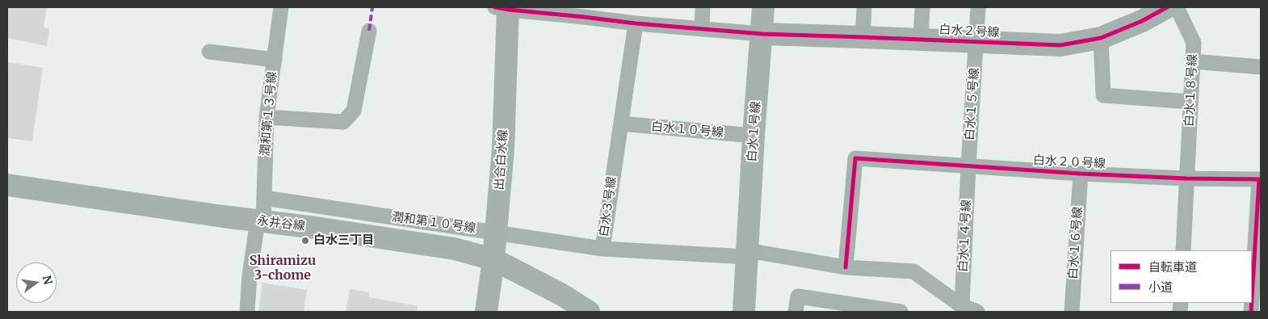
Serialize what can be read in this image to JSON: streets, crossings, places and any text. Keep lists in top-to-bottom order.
{
  "streets": {
    "street": [
      "白水２号線",
      "白水１８号線",
      "白水１５号線",
      "潤和第１３号線",
      "白水１０号線",
      "白水１号線",
      "出合白水線",
      "白水２０号線",
      "白水３号線",
      "潤和第１０号線",
      "永井谷線",
      "白水１４号線",
      "白水１６号線"
    ]
  },
  "crossings": [
    ["白水２号線", "白水１５号線"],
    ["白水２号線", "白水１号線"],
    ["白水１８号線", "白水２０号線"],
    ["白水１５号線", "白水２０号線"],
    ["白水１５号線", "白水１４号線"],
    ["潤和第１３号線", "潤和第１０号線"],
    ["潤和第１３号線", "永井谷線"],
    ["白水１０号線", "白水１号線"],
    ["白水１０号線", "白水３号線"],
    ["白水１号線", "白水３号線"],
    ["出合白水線", "潤和第１０号線"],
    ["出合白水線", "永井谷線"],
    ["白水２０号線", "白水１４号線"],
    ["白水２０号線", "白水１６号線"],
    ["白水３号線", "潤和第１０号線"]
  ],
  "districts": ["Shiramizu 3-chome"],
  "places": ["白水三丁目"],
  "legend": ["自転車道", "小道"],
  "north": "right"
}
